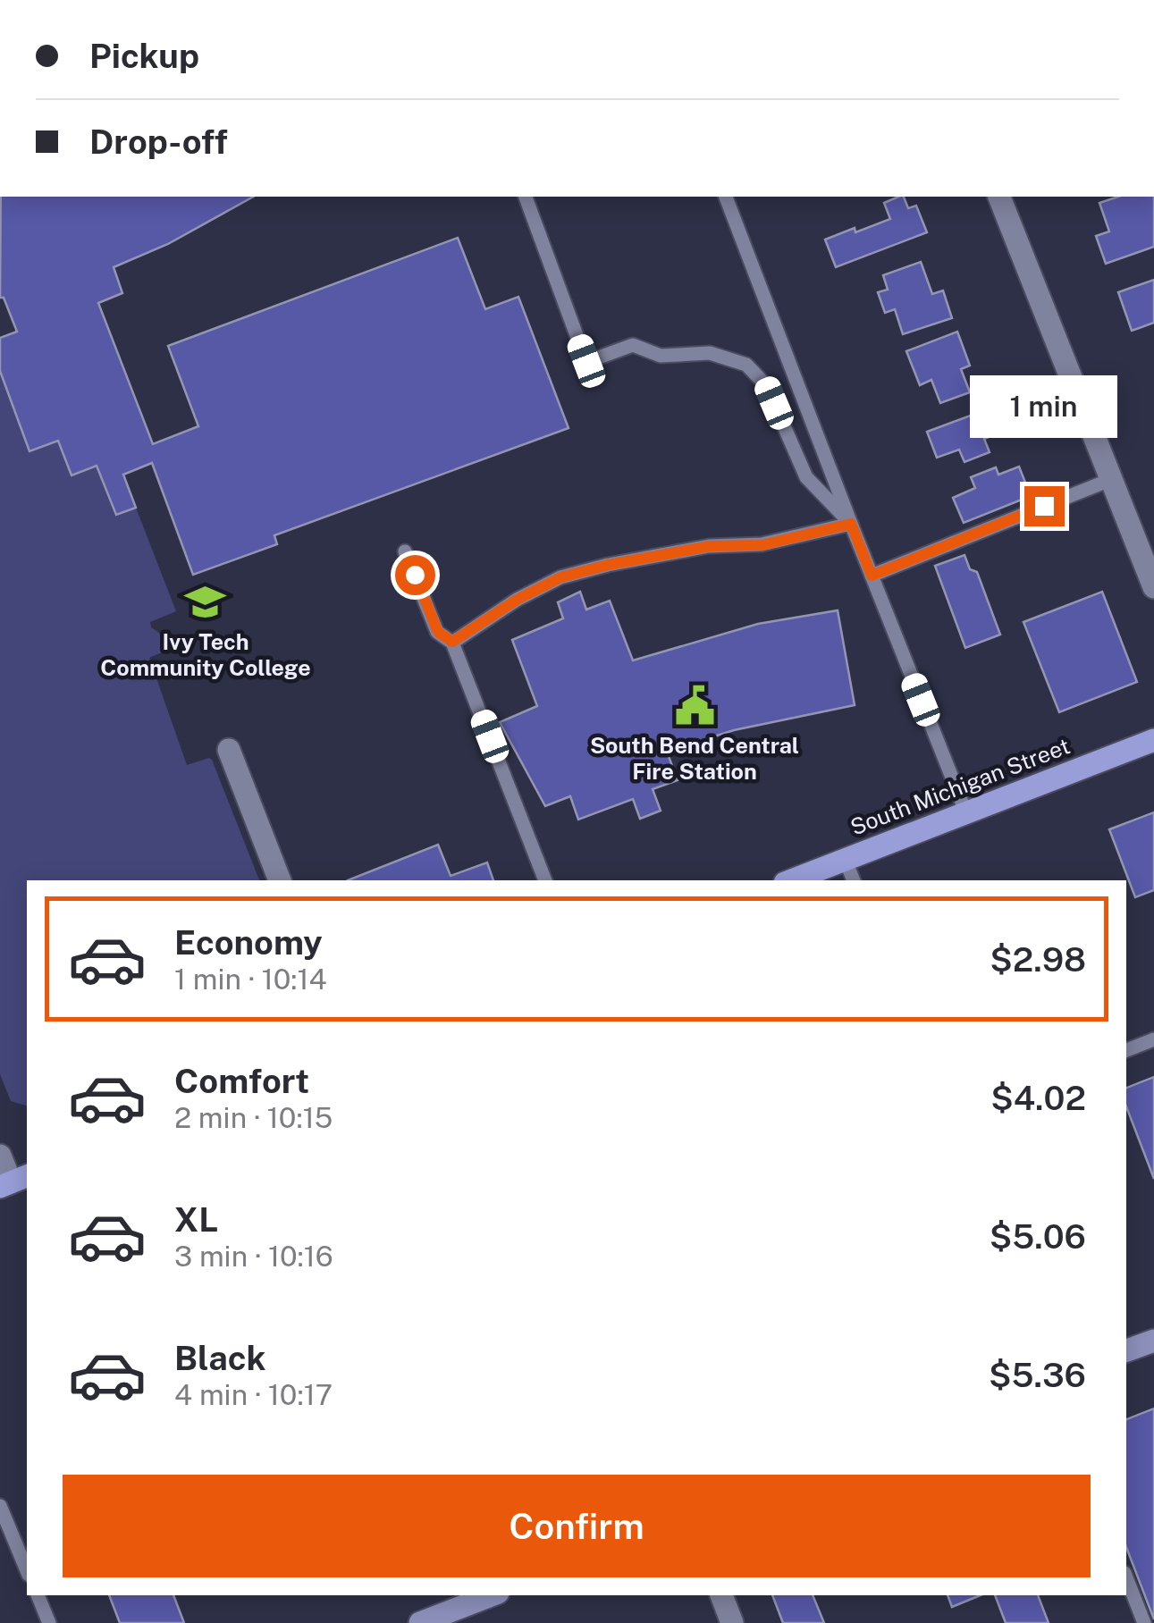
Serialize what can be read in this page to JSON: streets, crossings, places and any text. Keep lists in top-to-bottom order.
{
  "streets": {
    "main road": ["South Michigan Street"]
  },
  "places": {
    "school or university": ["Ivy Tech Community College"],
    "public building": ["South Bend Central Fire Station"]
  },
  "page": {
    "banner": ["Pickup", "Drop-off"],
    "bubble": "1 min",
    "list": [
      {
        "name": "Economy",
        "note": "1 min · 10:14",
        "value": "$2.98"
      },
      {
        "name": "Comfort",
        "note": "2 min · 10:15",
        "value": "$4.02"
      },
      {
        "name": "XL",
        "note": "3 min · 10:16",
        "value": "$5.06"
      },
      {
        "name": "Black",
        "note": "4 min · 10:17",
        "value": "$5.36"
      }
    ],
    "buttons": "Confirm"
  }
}
